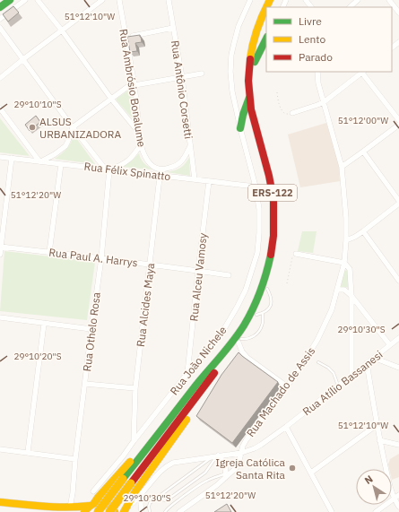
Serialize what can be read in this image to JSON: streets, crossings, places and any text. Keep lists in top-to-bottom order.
{
  "streets": {
    "main road": ["ERS-122"],
    "street": [
      "Rua Ambrósio Bonalume",
      "Rua Antônio Corsetti",
      "Rua Félix Spinatto",
      "Rua Paul A. Harrys",
      "Rua Alceu Vamosy",
      "Rua Alcides Maya",
      "Rua Othelo Rosa",
      "Rua João Nichele",
      "Rua Atílio Bassanesi",
      "Rua Machado de Assis"
    ]
  },
  "crossings": [
    ["Rua Ambrósio Bonalume", "Rua Alcides Maya"],
    ["Rua Antônio Corsetti", "Rua Félix Spinatto"],
    ["Rua Félix Spinatto", "Rua Alceu Vamosy"],
    ["Rua Félix Spinatto", "Rua Alcides Maya"],
    ["Rua Félix Spinatto", "Rua Othelo Rosa"],
    ["Rua Félix Spinatto", "Rua João Nichele"],
    ["Rua Paul A. Harrys", "Rua Alceu Vamosy"],
    ["Rua Paul A. Harrys", "Rua Alcides Maya"],
    ["Rua Paul A. Harrys", "Rua Othelo Rosa"],
    ["Rua Alceu Vamosy", "Rua João Nichele"],
    ["Rua Alcides Maya", "Rua João Nichele"],
    ["Rua Atílio Bassanesi", "Rua Machado de Assis"]
  ],
  "places": ["ALSUS URBANIZADORA", "Igreja Católica Santa Rita"],
  "legend": ["Livre", "Lento", "Parado"],
  "north": "top left",
  "coordinates": [
    "51°12'10\"W",
    "29°10'10\"S",
    "51°12'00\"W",
    "51°12'20\"W",
    "29°10'30\"S",
    "29°10'20\"S"
  ]
}
